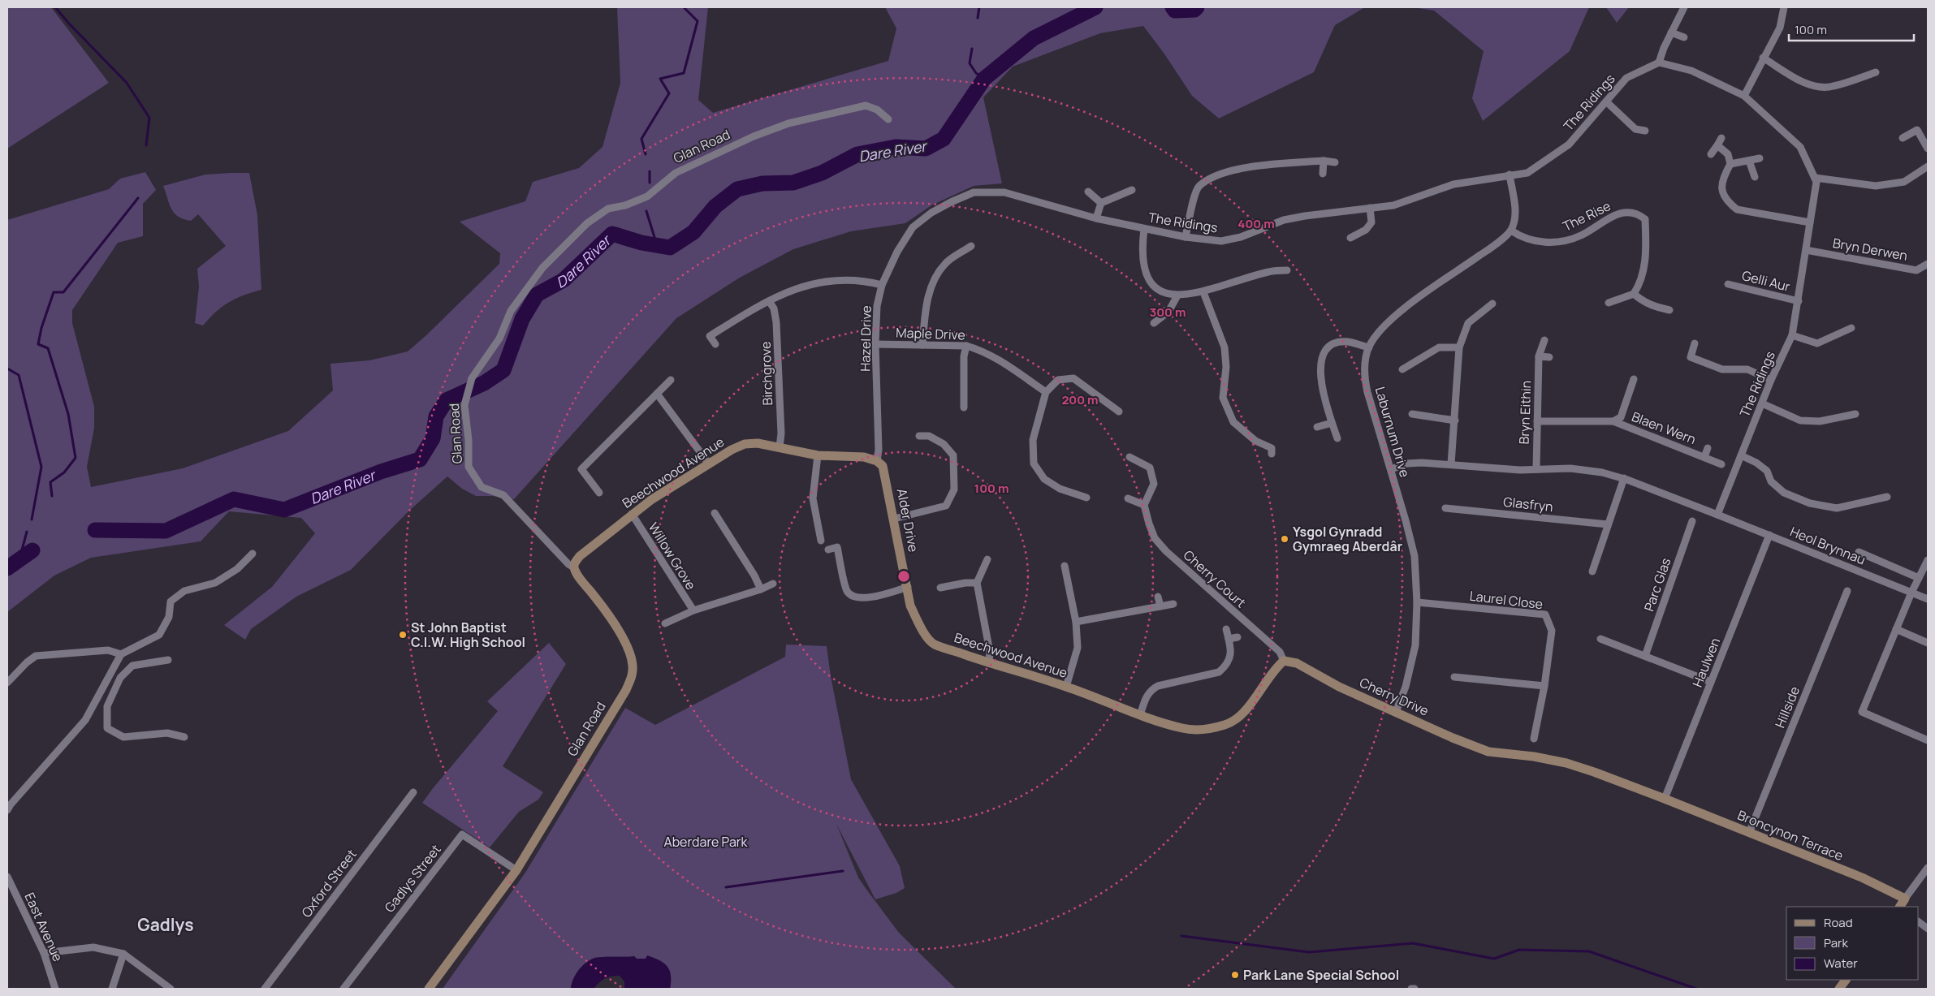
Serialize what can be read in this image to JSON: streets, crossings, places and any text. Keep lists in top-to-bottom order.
{
  "streets": {
    "street": [
      "The Ridings",
      "Glan Road",
      "The Rise",
      "Bryn Derwen",
      "Gelli Aur",
      "Maple Drive",
      "Hazel Drive",
      "Birchgrove",
      "Bryn Eithin",
      "Blaen Wern",
      "Laburnum Drive",
      "Beechwood Avenue",
      "Glasfryn",
      "Alder Drive",
      "Heol Brynnau",
      "Willow Grove",
      "Cherry Court",
      "Parc Glas",
      "Laurel Close",
      "Haulwen",
      "Cherry Drive",
      "Hillside",
      "Broncynon Terrace",
      "Gadlys Street",
      "Oxford Street",
      "East Avenue"
    ]
  },
  "crossings": [
    ["The Ridings", "Bryn Derwen"],
    ["The Ridings", "Gelli Aur"],
    ["The Ridings", "Hazel Drive"],
    ["The Ridings", "Heol Brynnau"],
    ["Glan Road", "Beechwood Avenue"],
    ["Glan Road", "Gadlys Street"],
    ["The Rise", "Laburnum Drive"],
    ["Maple Drive", "Hazel Drive"],
    ["Hazel Drive", "Beechwood Avenue"],
    ["Hazel Drive", "Alder Drive"],
    ["Birchgrove", "Beechwood Avenue"],
    ["Bryn Eithin", "Blaen Wern"],
    ["Bryn Eithin", "Heol Brynnau"],
    ["Laburnum Drive", "Heol Brynnau"],
    ["Laburnum Drive", "Laurel Close"],
    ["Laburnum Drive", "Cherry Drive"],
    ["Beechwood Avenue", "Alder Drive"],
    ["Beechwood Avenue", "Willow Grove"],
    ["Heol Brynnau", "Haulwen"],
    ["Cherry Court", "Cherry Drive"],
    ["Haulwen", "Cherry Drive"],
    ["Haulwen", "Broncynon Terrace"],
    ["Cherry Drive", "Broncynon Terrace"],
    ["Hillside", "Broncynon Terrace"]
  ],
  "districts": ["Gadlys"],
  "water": ["Dare River"],
  "parks": ["Aberdare Park"],
  "places": ["Ysgol Gynradd Gymraeg Aberdâr", "St John Baptist C.I.W. High School", "Park Lane Special School"],
  "legend": ["Road", "Park", "Water"],
  "scale_bar": "100 m",
  "rings": [
    "400 m",
    "300 m",
    "200 m",
    "100 m"
  ]
}
